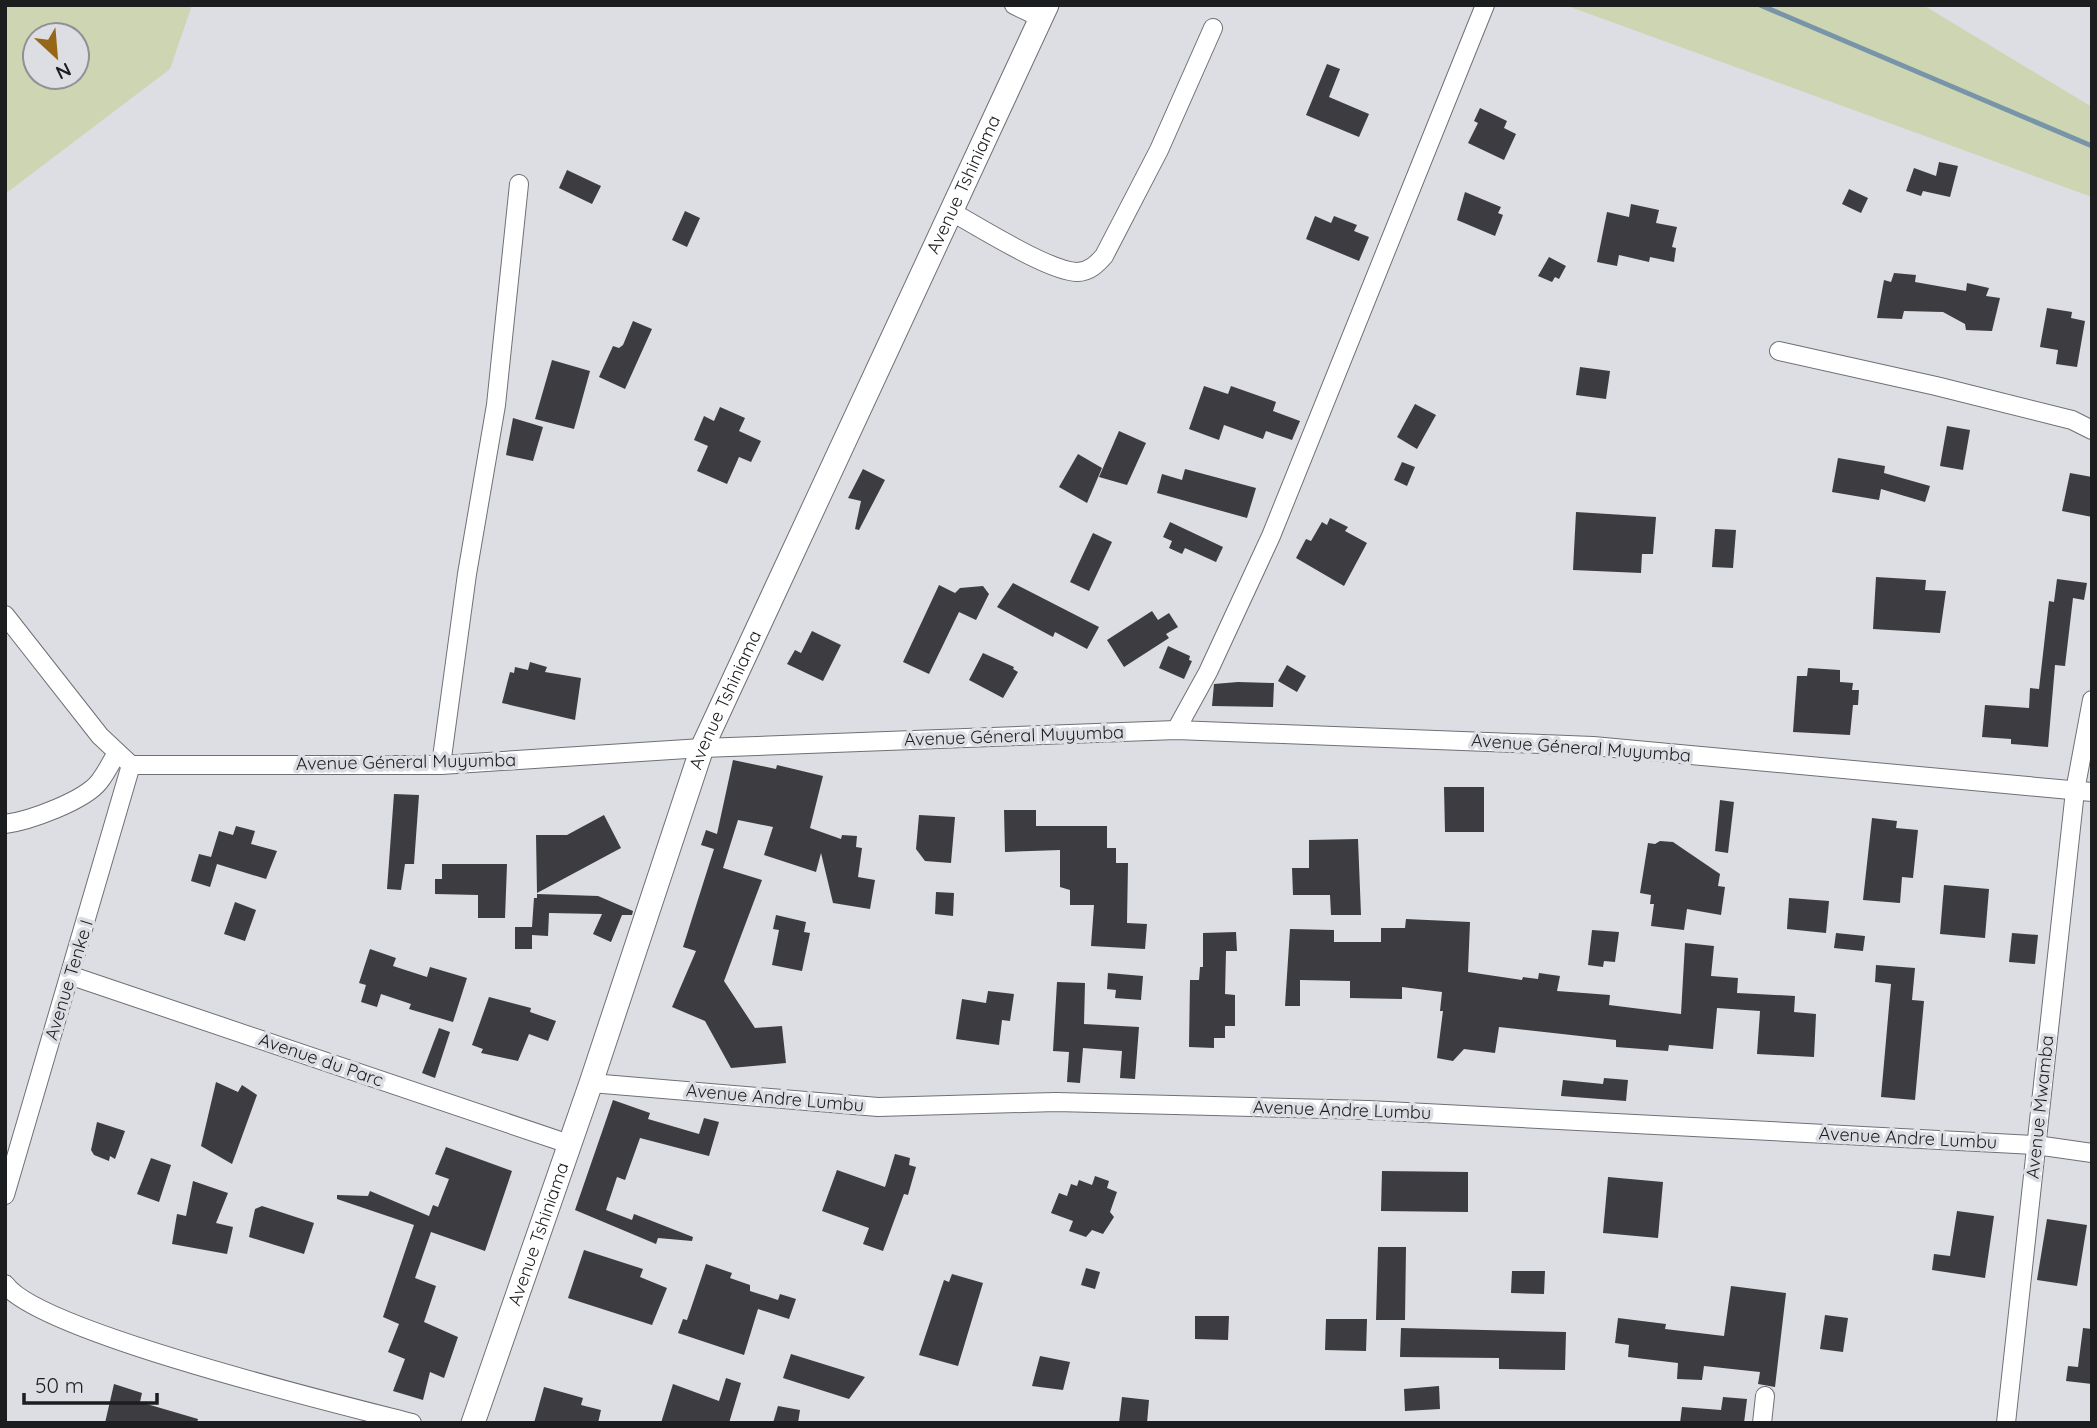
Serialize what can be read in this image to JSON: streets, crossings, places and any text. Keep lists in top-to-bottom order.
{
  "streets": {
    "street": [
      "Avenue Tshiniama",
      "Avenue Géneral Muyumba",
      "Avenue Tenke I",
      "Avenue du Parc",
      "Avenue Andre Lumbu",
      "Avenue Mwamba"
    ]
  },
  "crossings": [
    ["Avenue Tshiniama", "Avenue Géneral Muyumba"],
    ["Avenue Tshiniama", "Avenue du Parc"],
    ["Avenue Tshiniama", "Avenue Andre Lumbu"],
    ["Avenue Géneral Muyumba", "Avenue Tenke I"],
    ["Avenue Géneral Muyumba", "Avenue Mwamba"],
    ["Avenue Tenke I", "Avenue du Parc"],
    ["Avenue Andre Lumbu", "Avenue Mwamba"]
  ],
  "scale_bar": "50 m",
  "north": "bottom right"
}
